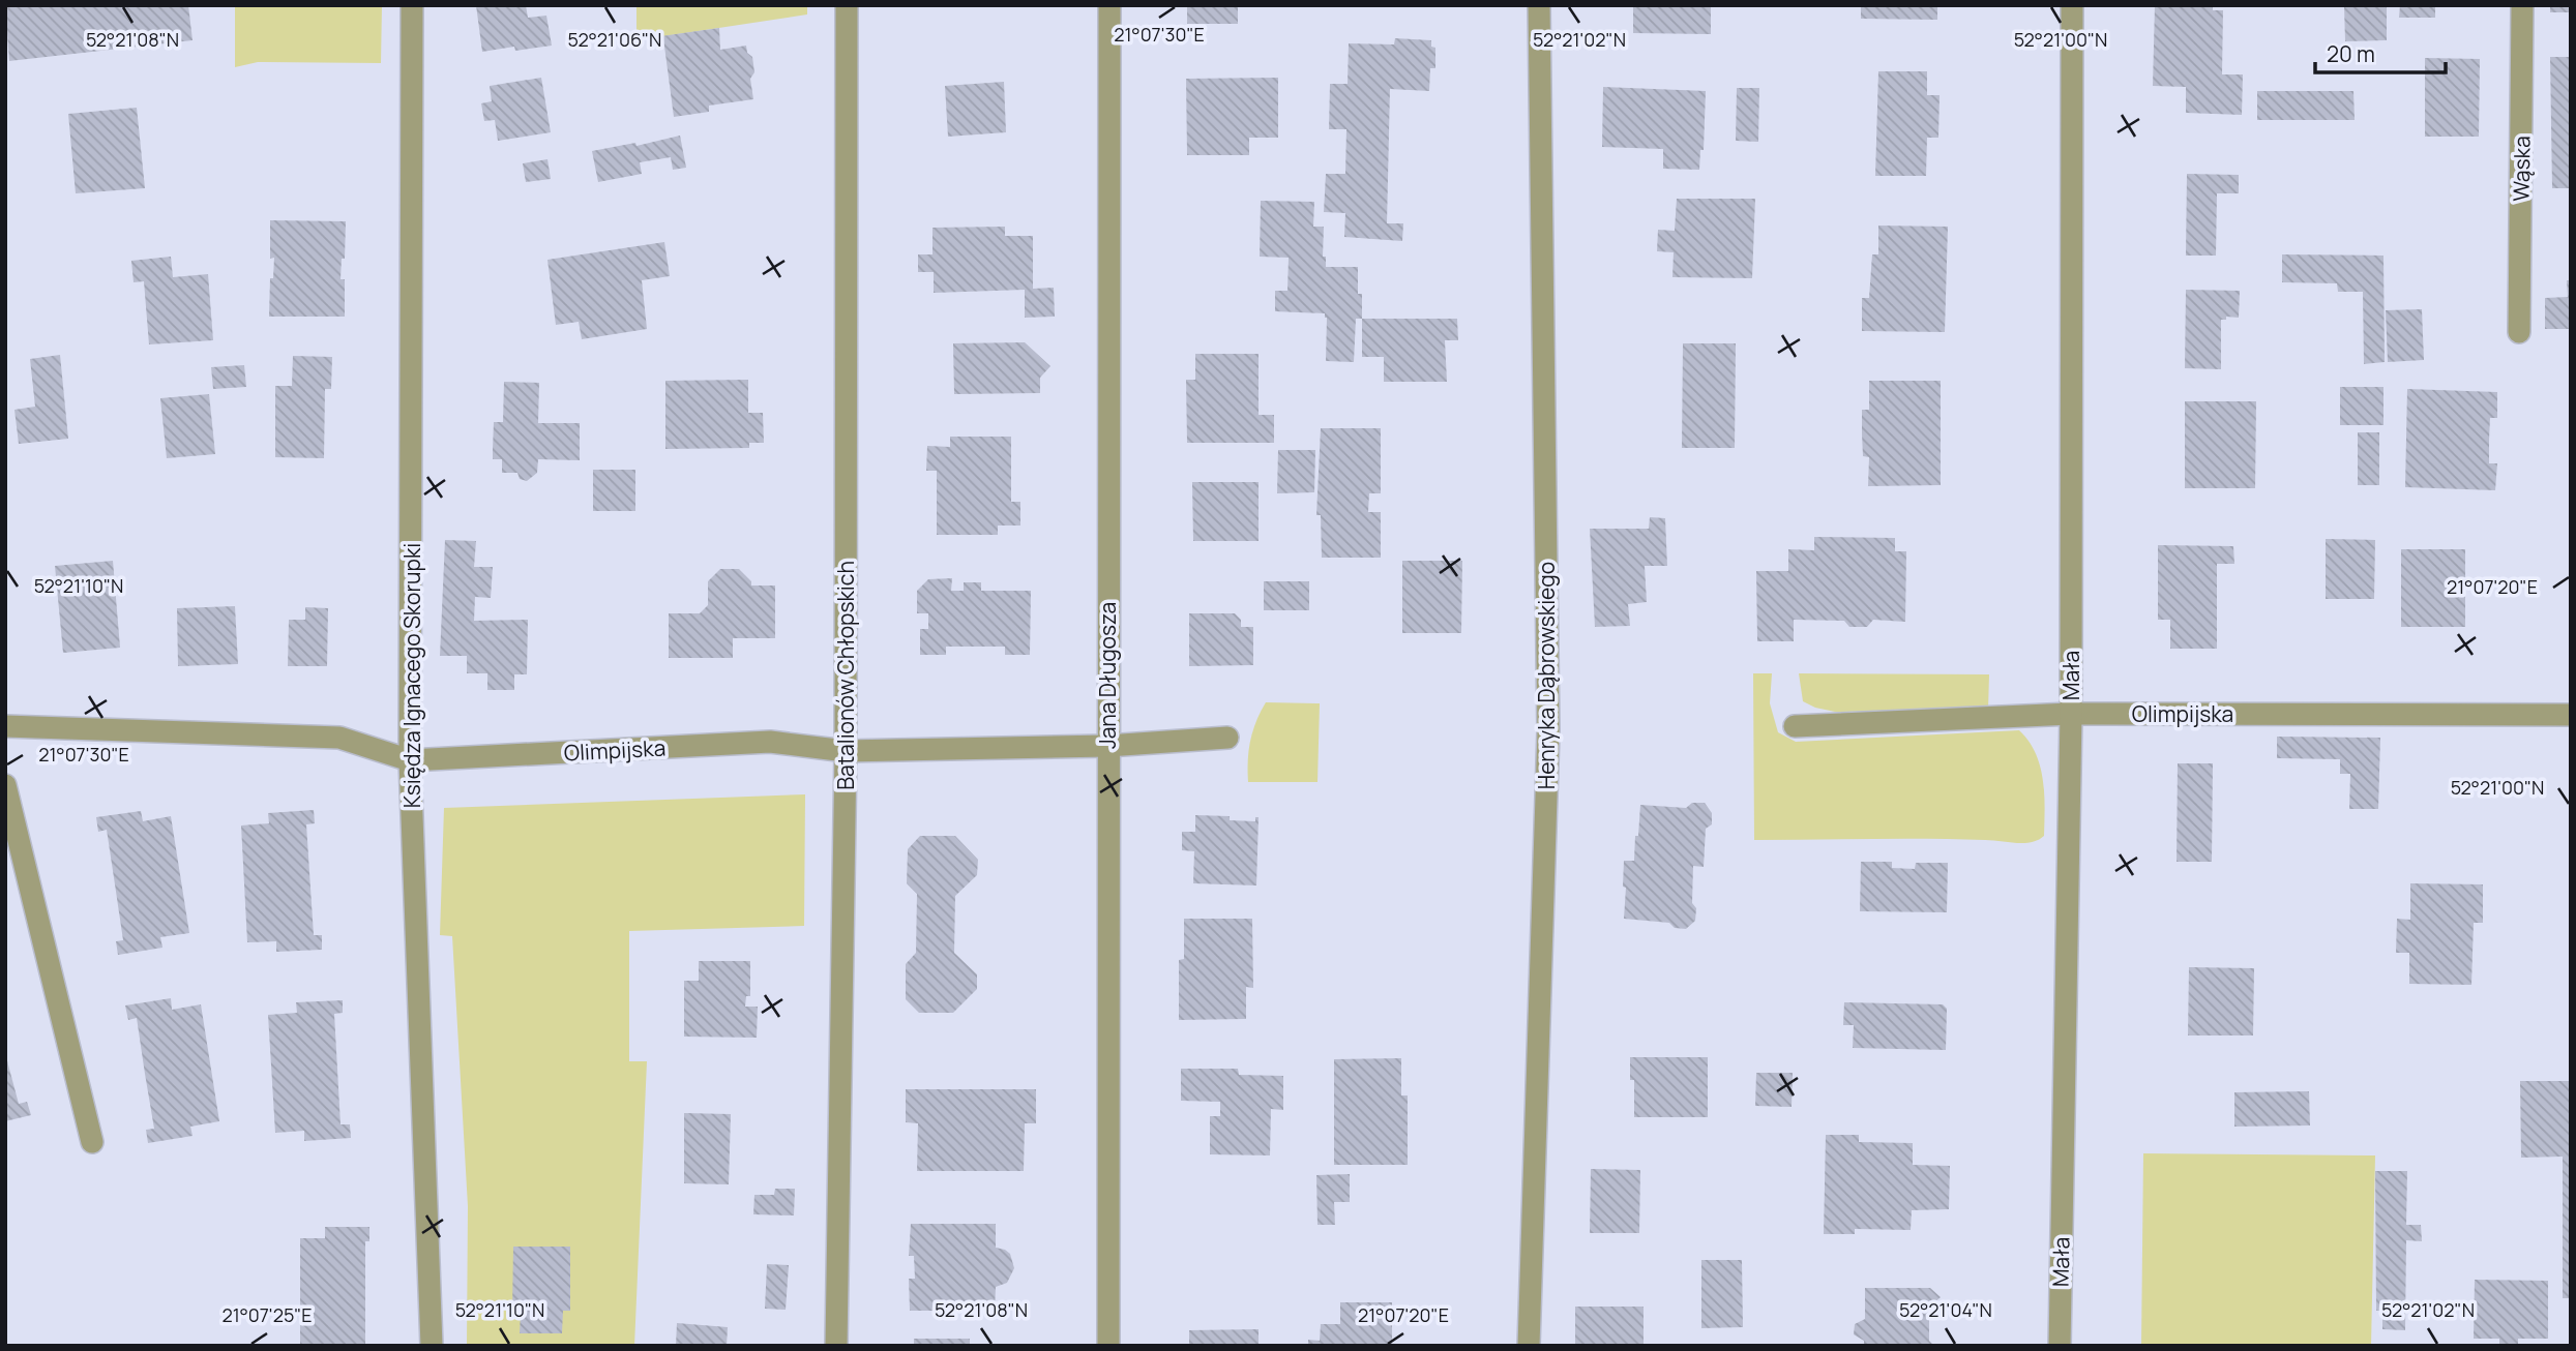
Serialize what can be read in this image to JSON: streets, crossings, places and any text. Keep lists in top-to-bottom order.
{
  "streets": {
    "street": [
      "Wąska",
      "Księdza Ignacego Skorupki",
      "Batalionów Chłopskich",
      "Jana Długosza",
      "Henryka Dąbrowskiego",
      "Mała",
      "Olimpijska"
    ]
  },
  "crossings": [
    ["Księdza Ignacego Skorupki", "Olimpijska"],
    ["Batalionów Chłopskich", "Olimpijska"],
    ["Jana Długosza", "Olimpijska"],
    ["Mała", "Olimpijska"]
  ],
  "scale_bar": "20 m",
  "coordinates": [
    "21°07'30\"E",
    "52°21'08\"N",
    "52°21'06\"N",
    "52°21'02\"N",
    "52°21'00\"N",
    "52°21'10\"N",
    "21°07'20\"E",
    "52°21'04\"N",
    "21°07'25\"E"
  ]
}
